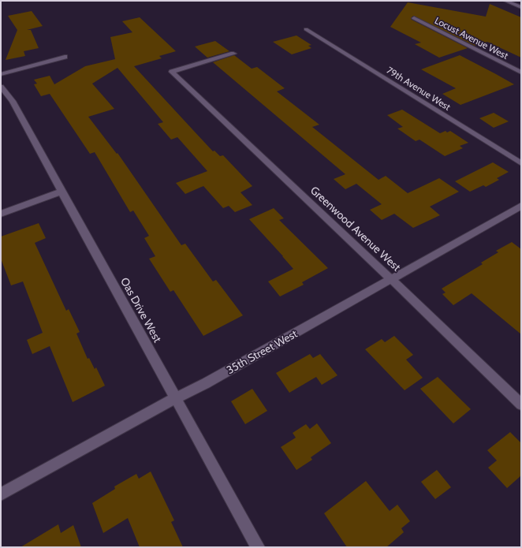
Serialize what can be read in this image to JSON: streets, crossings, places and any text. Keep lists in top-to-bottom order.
{
  "streets": {
    "street": [
      "Locust Avenue West",
      "79th Avenue West",
      "Greenwood Avenue West",
      "Oas Drive West",
      "35th Street West"
    ]
  },
  "crossings": [
    ["Greenwood Avenue West", "35th Street West"],
    ["Oas Drive West", "35th Street West"]
  ]
}
